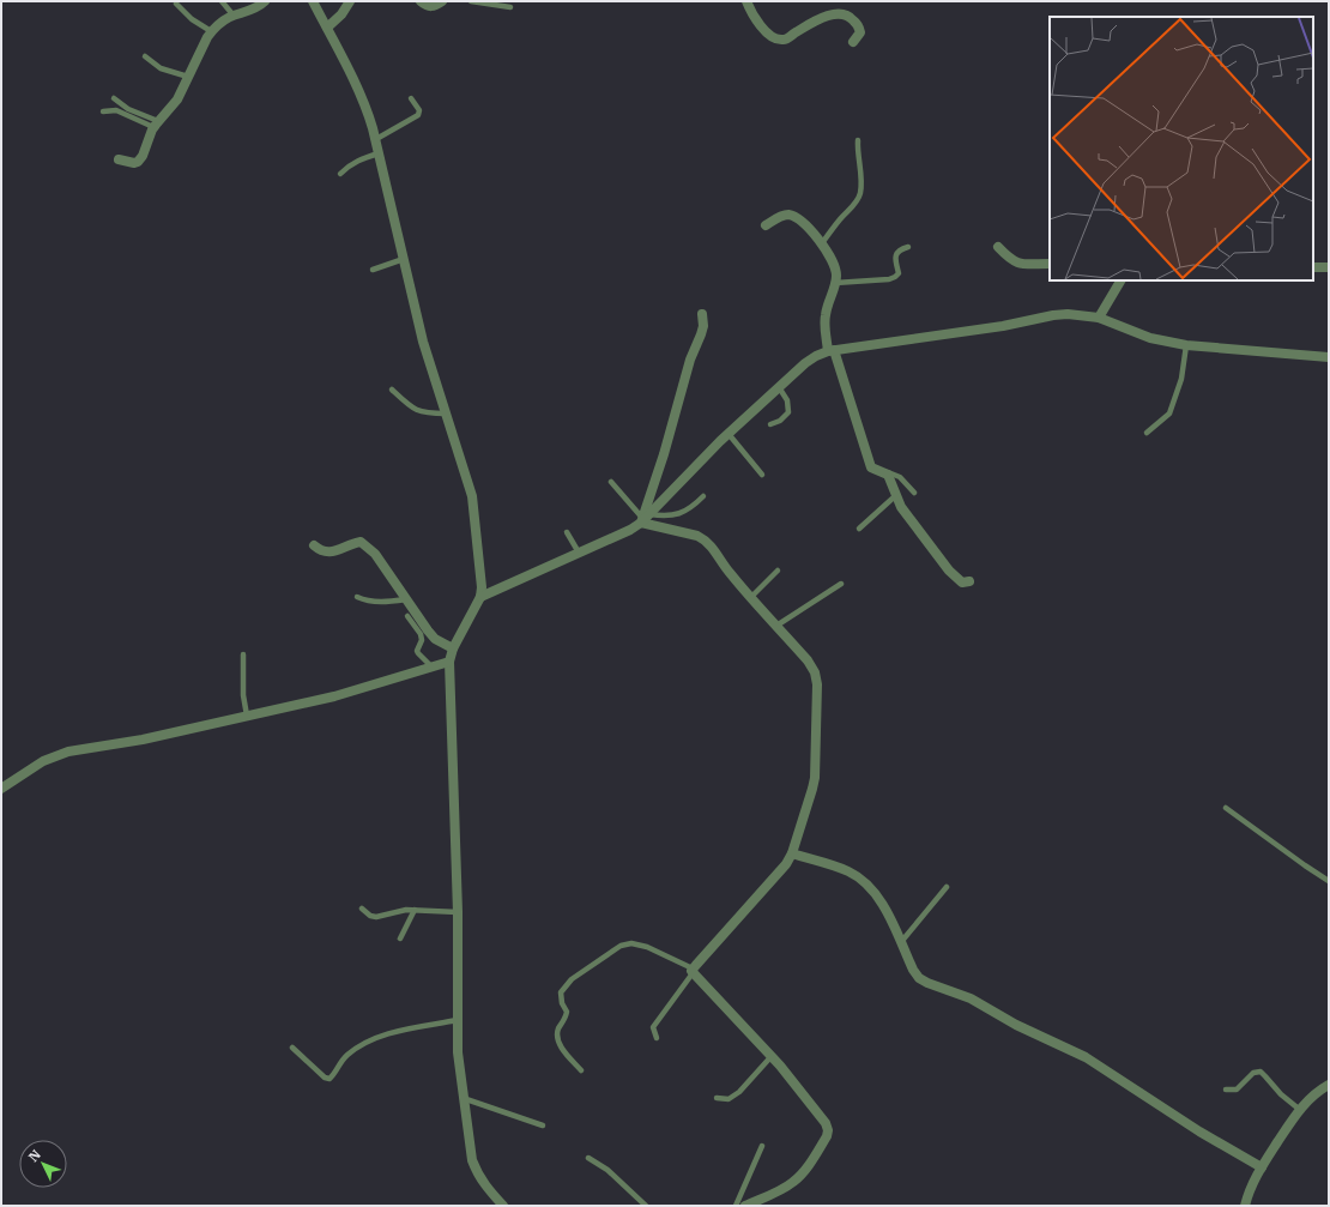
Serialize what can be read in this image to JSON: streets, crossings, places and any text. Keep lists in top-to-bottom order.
{
  "north": "top left"
}
